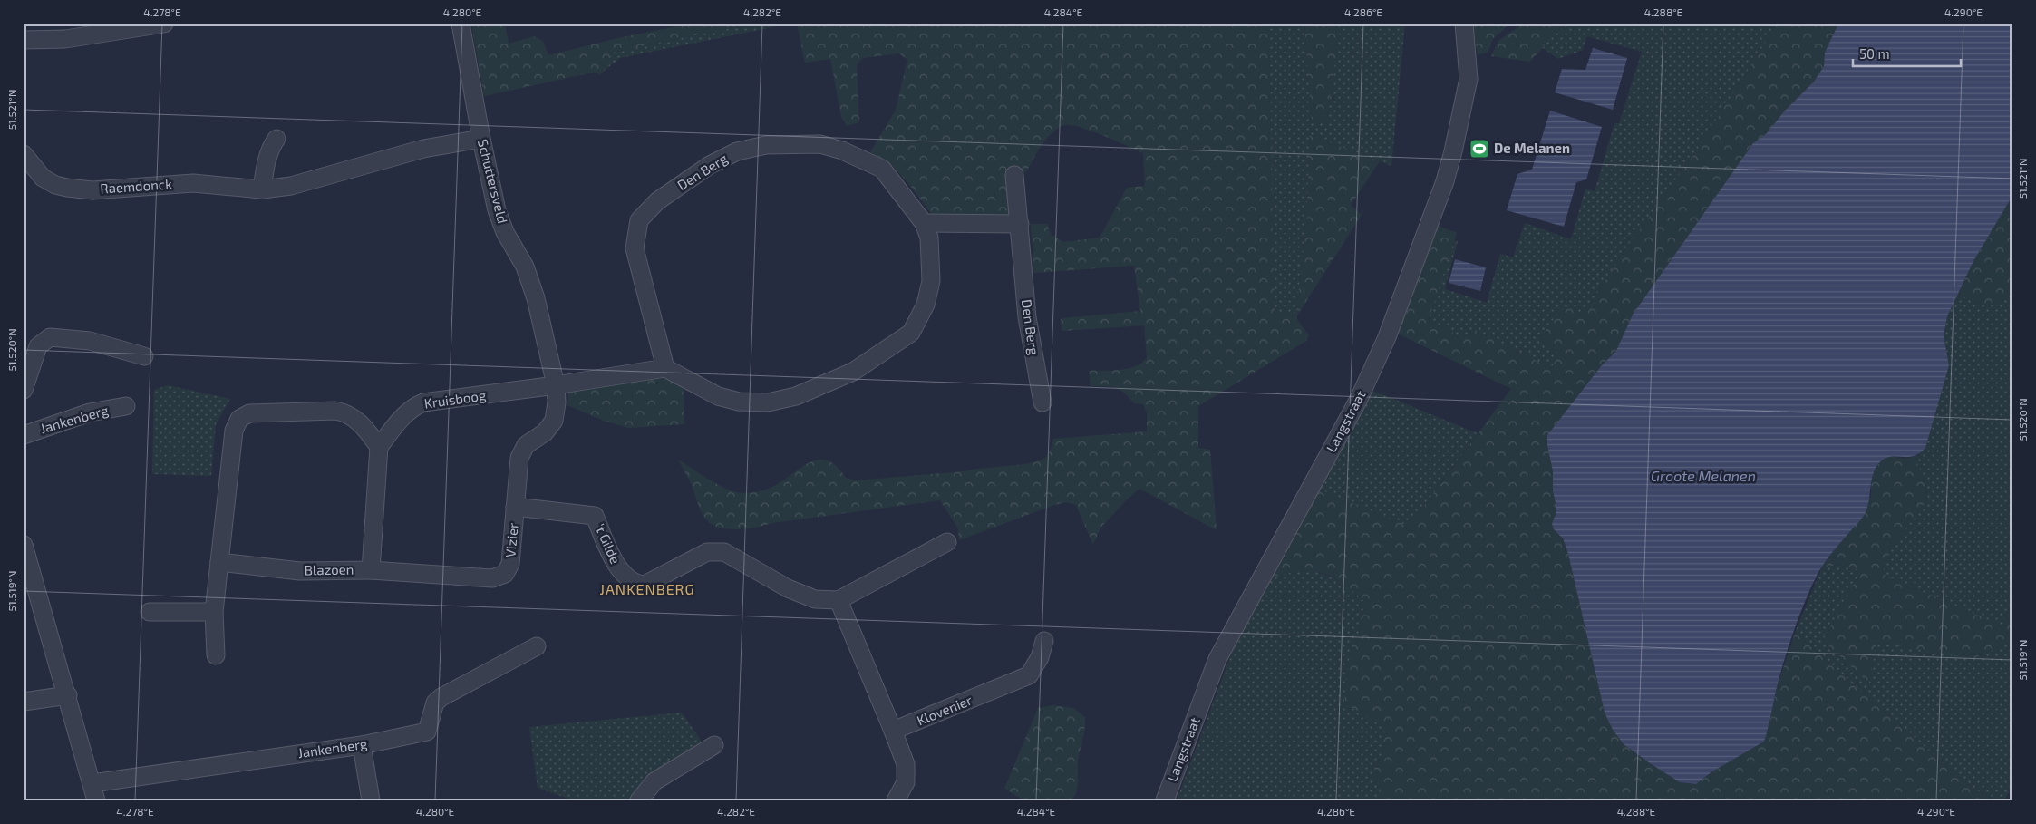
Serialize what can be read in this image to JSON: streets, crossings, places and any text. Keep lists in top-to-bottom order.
{
  "streets": {
    "street": [
      "Den Berg",
      "Schuttersveld",
      "Raemdonck",
      "Kruisboog",
      "Jankenberg",
      "Langstraat",
      "Vizier",
      "'t Gilde",
      "Blazoen",
      "Klovenier"
    ]
  },
  "crossings": [
    ["Schuttersveld", "Raemdonck"],
    ["Schuttersveld", "Kruisboog"],
    ["Schuttersveld", "Vizier"],
    ["Kruisboog", "Vizier"],
    ["Kruisboog", "Blazoen"],
    ["Vizier", "'t Gilde"],
    ["Vizier", "Blazoen"]
  ],
  "districts": ["JANKENBERG"],
  "water": ["Groote Melanen"],
  "places": {
    "sports": ["De Melanen"]
  },
  "scale_bar": "50 m",
  "coordinates": [
    "4.278°E",
    "4.280°E",
    "4.282°E",
    "4.284°E",
    "4.286°E",
    "4.288°E",
    "4.290°E",
    "51.521°N",
    "51.520°N",
    "51.519°N"
  ]
}
